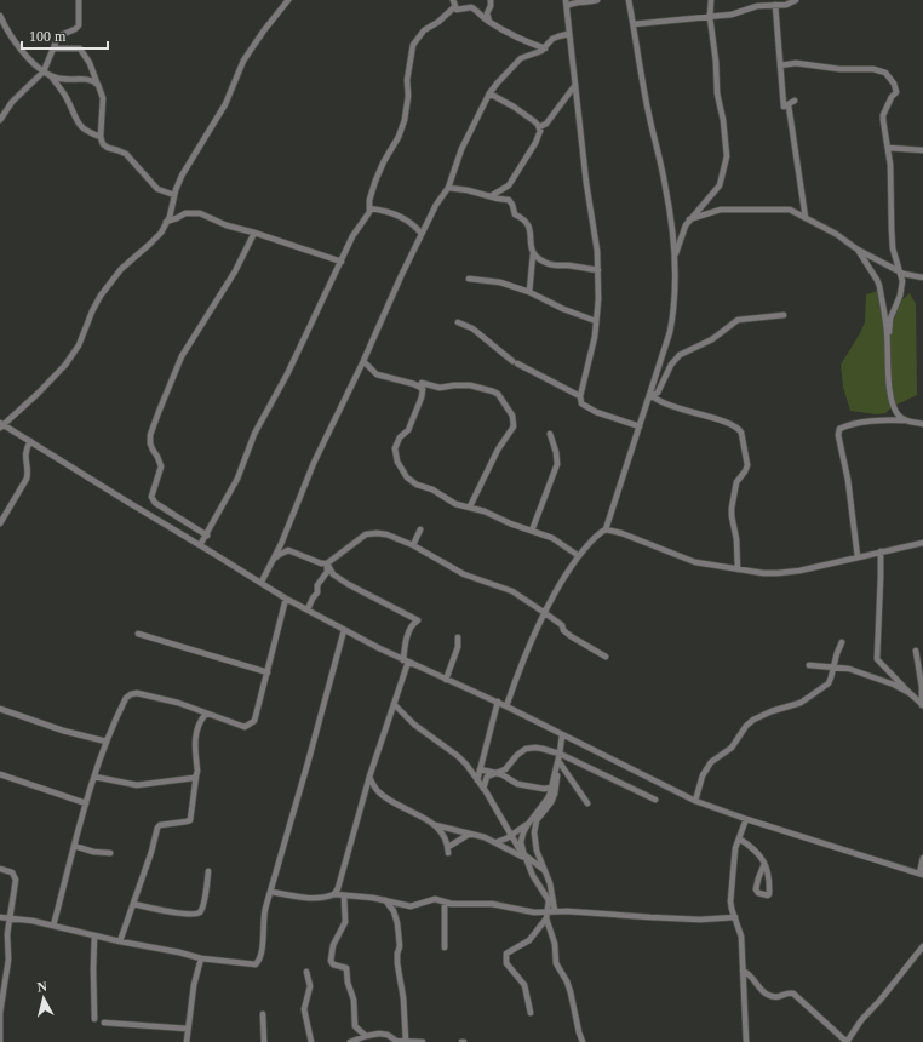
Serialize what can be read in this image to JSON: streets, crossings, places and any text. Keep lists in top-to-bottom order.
{
  "scale_bar": "100 m",
  "north": "top"
}
